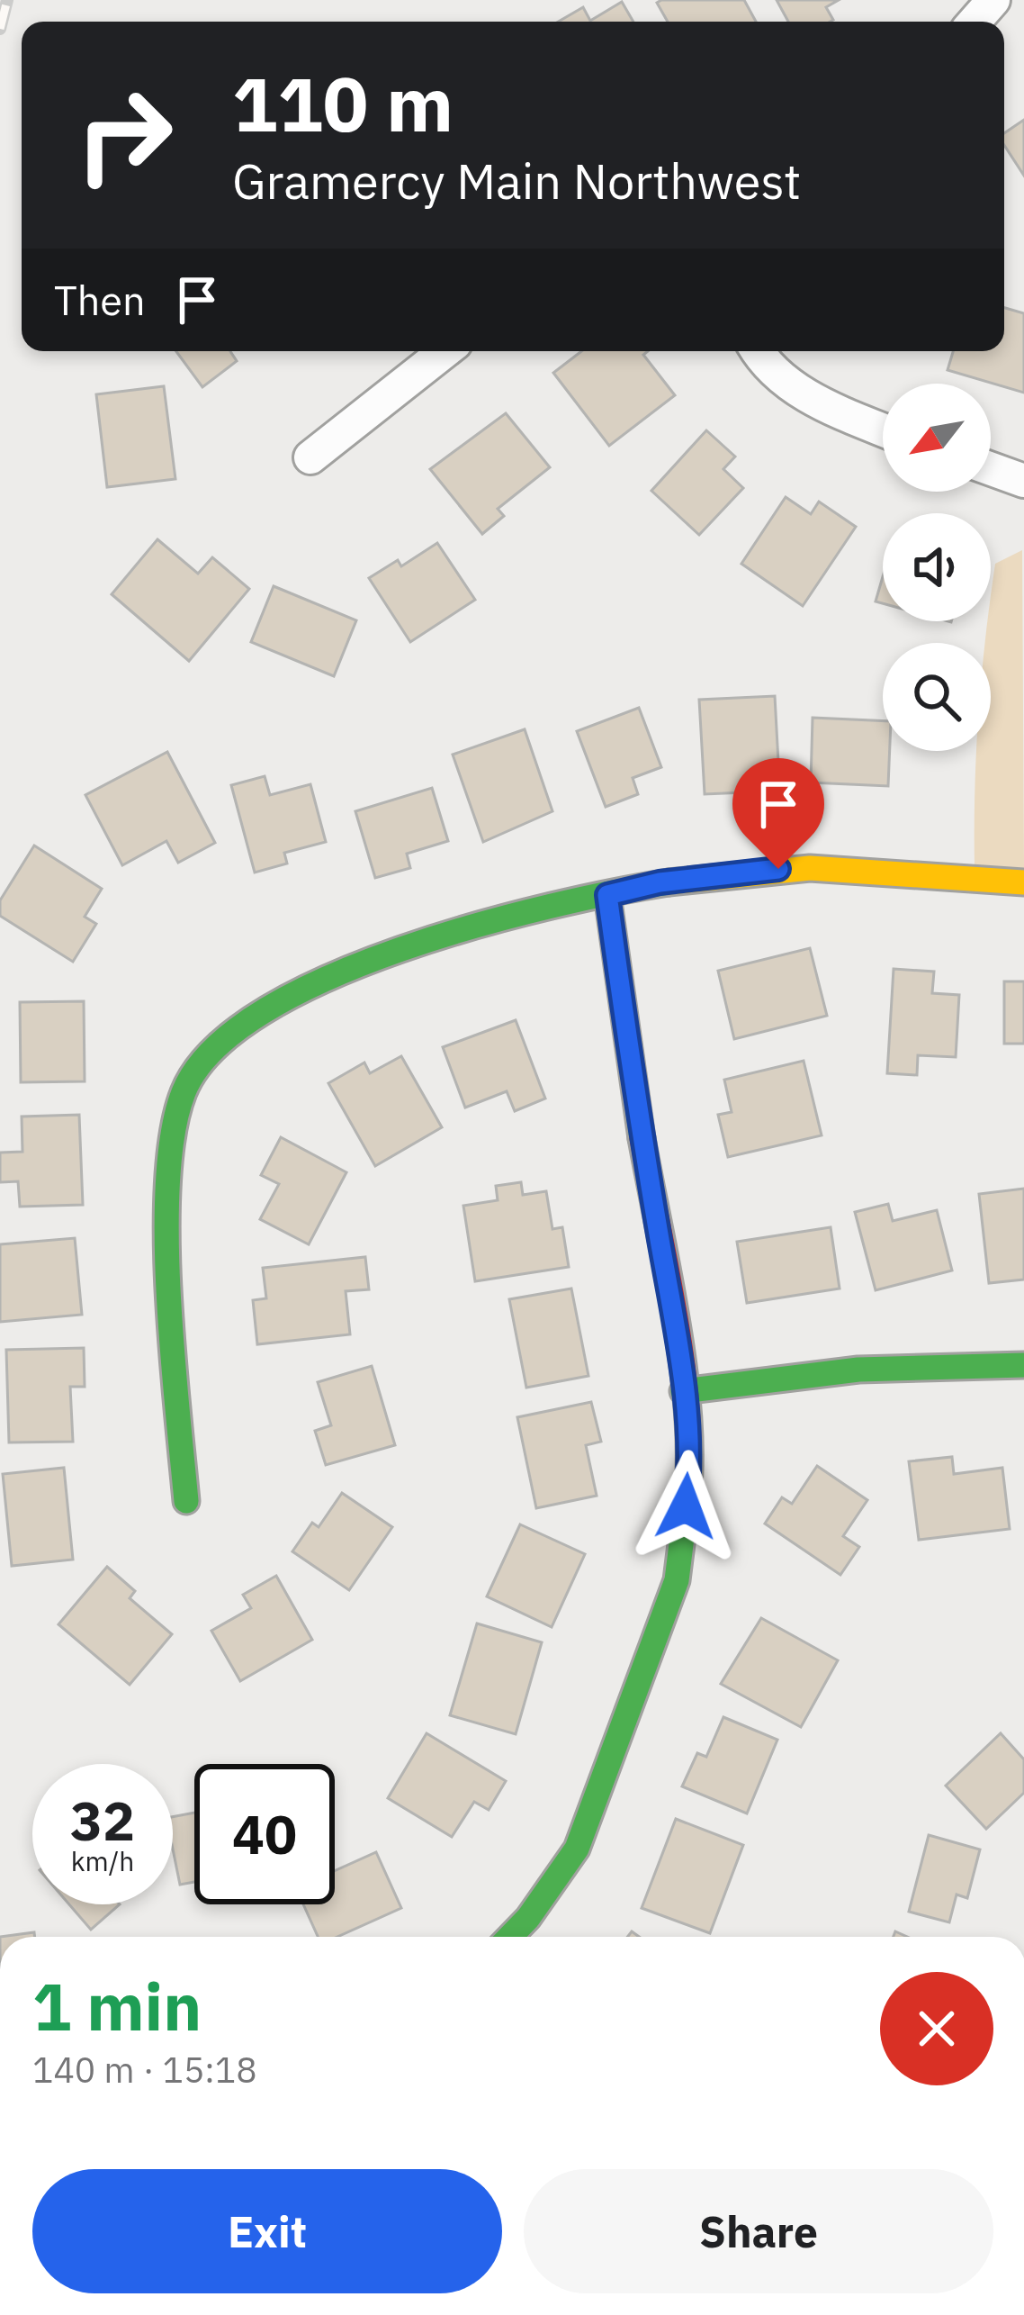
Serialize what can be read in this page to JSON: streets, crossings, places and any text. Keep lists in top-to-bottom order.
{
  "north": "bottom left",
  "page": {
    "turn": ["110 m", "Gramercy Main Northwest"],
    "then": "Then",
    "speed": "32 km/h",
    "limit": "40",
    "heading": ["1 min", "140 m · 15:18"],
    "buttons": ["Exit", "Share"]
  }
}
